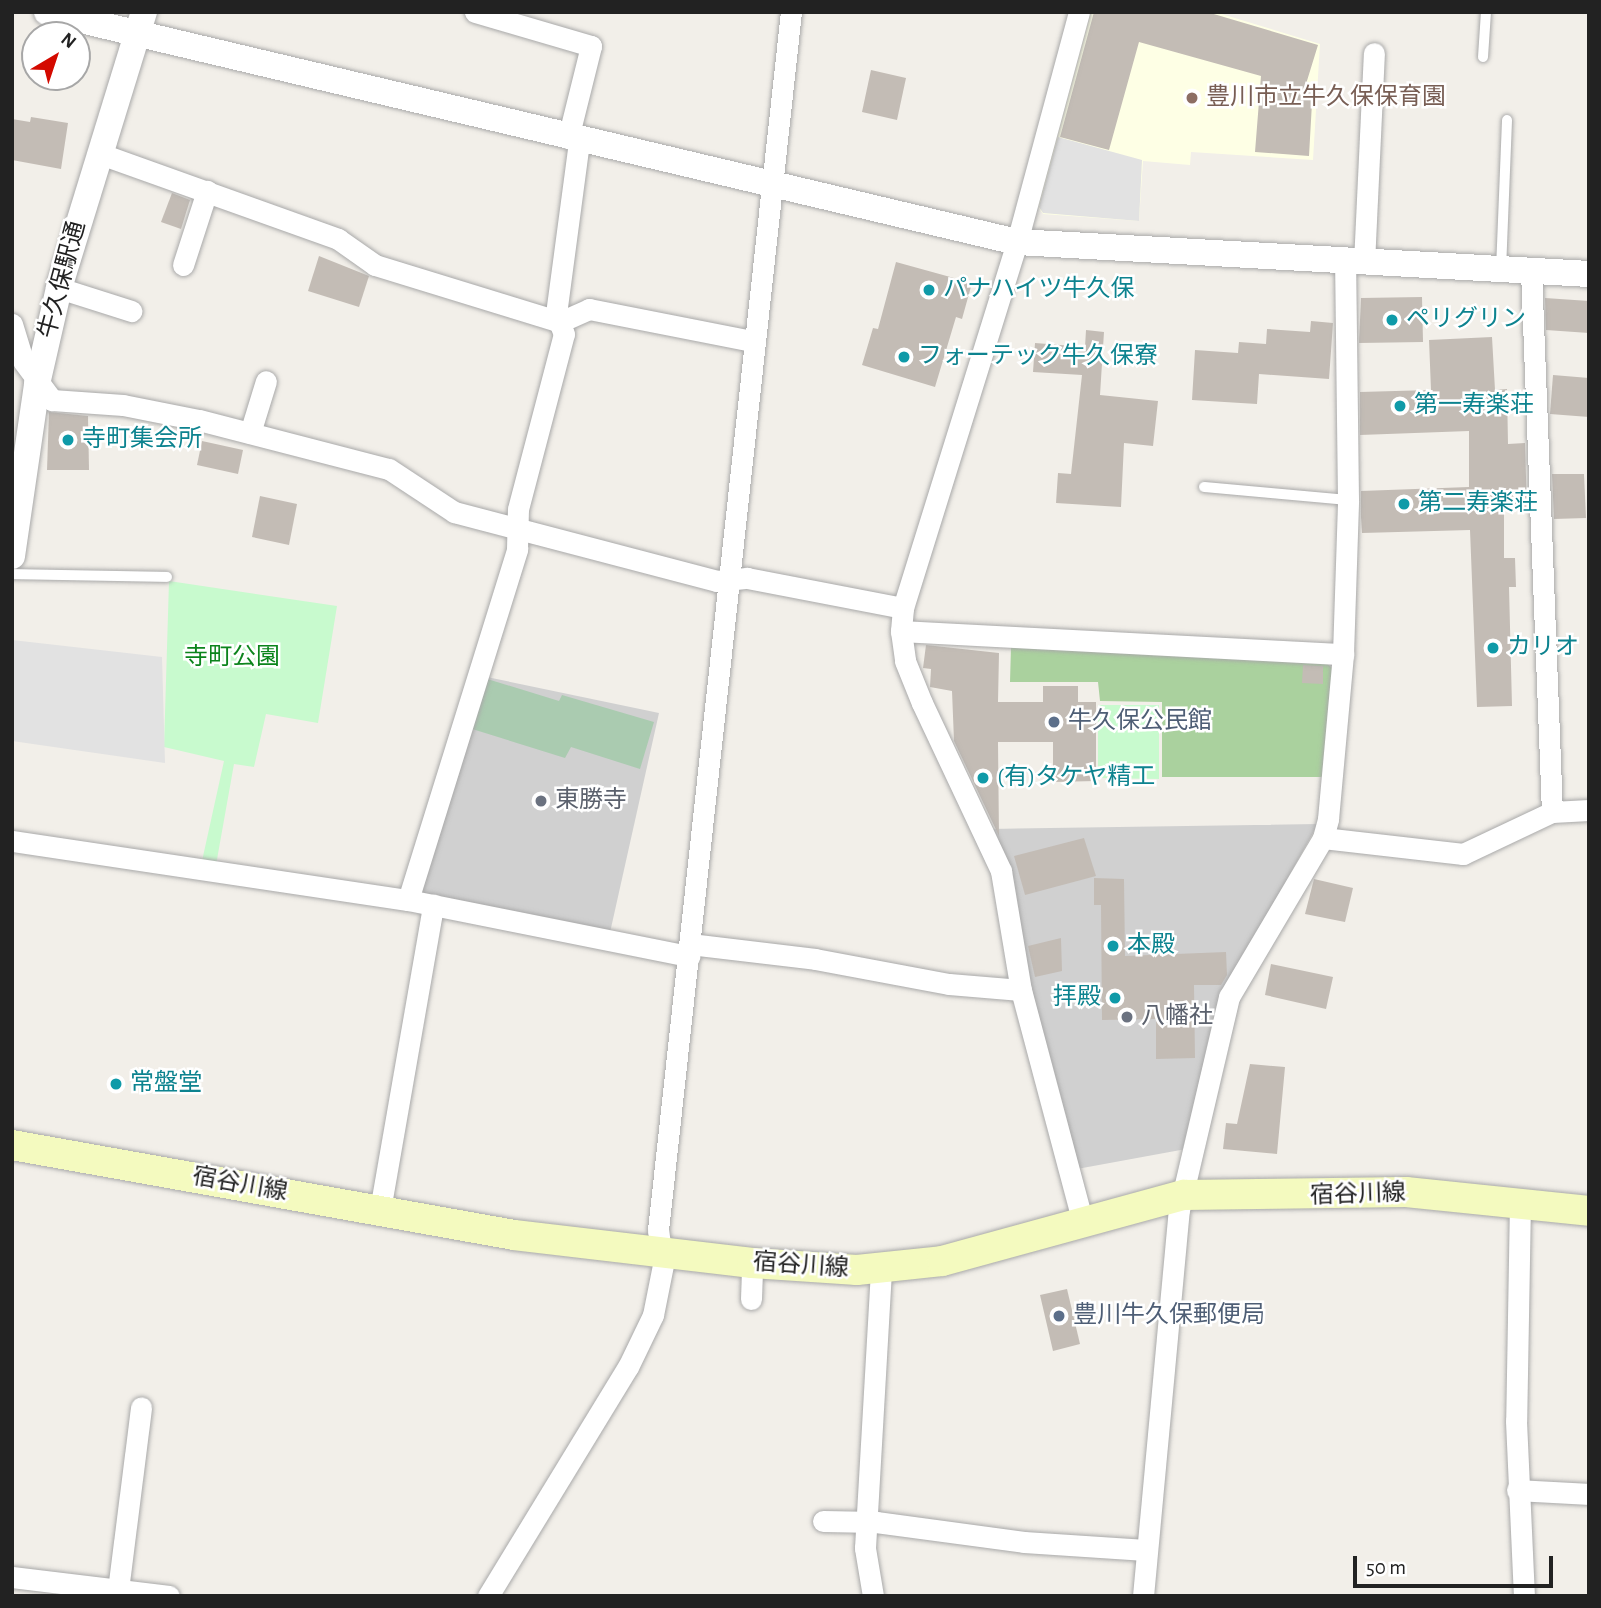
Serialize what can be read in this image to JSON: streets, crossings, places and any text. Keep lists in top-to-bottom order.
{
  "streets": {
    "main road": ["宿谷川線"],
    "street": ["牛久保駅通"]
  },
  "parks": ["寺町公園"],
  "places": [
    "豊川市立牛久保保育園",
    "パナハイツ牛久保",
    "ペリグリン",
    "フォーテック牛久保寮",
    "第一寿楽荘",
    "寺町集会所",
    "第二寿楽荘",
    "カリオ",
    "牛久保公民館",
    "(有)タケヤ精工",
    "東勝寺",
    "本殿",
    "拝殿",
    "八幡社",
    "常盤堂",
    "豊川牛久保郵便局"
  ],
  "scale_bar": "50 m",
  "north": "top right"
}
